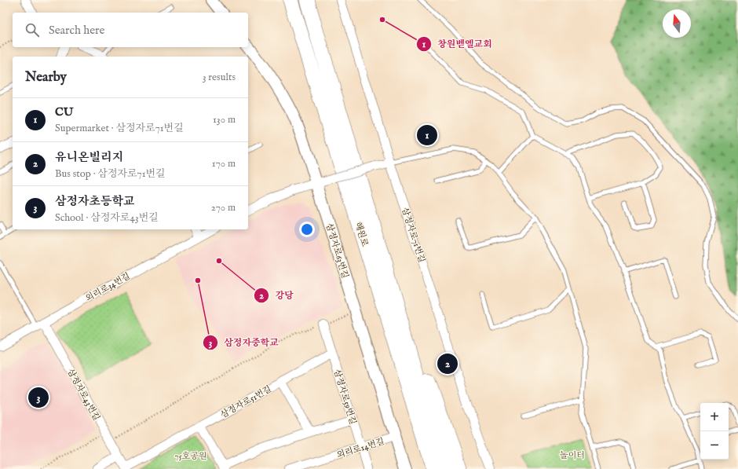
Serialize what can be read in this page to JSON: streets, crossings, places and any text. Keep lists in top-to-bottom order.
{
  "streets": {
    "highway": ["해원로"],
    "street": [
      "삼정자로71번길",
      "삼정자로63번길",
      "외리로34번길",
      "삼정자로43번길",
      "삼정자로59번길",
      "삼정자로51번길",
      "외리로14번길"
    ]
  },
  "crossings": [
    ["삼정자로63번길", "외리로14번길"],
    ["외리로34번길", "삼정자로43번길"],
    ["삼정자로43번길", "삼정자로51번길"],
    ["삼정자로59번길", "삼정자로51번길"],
    ["삼정자로59번길", "외리로14번길"]
  ],
  "parks": ["놀이터", "75호공원"],
  "places": ["창원벧엘교회", "강당", "삼정자중학교"],
  "north": "top",
  "page": {
    "search": "Search here",
    "heading": ["Nearby", "3 results"],
    "list": [
      {
        "mark": "1",
        "name": "CU",
        "note": "Supermarket · 삼정자로71번길",
        "value": "130 m"
      },
      {
        "mark": "2",
        "name": "유니온빌리지",
        "note": "Bus stop · 삼정자로71번길",
        "value": "170 m"
      },
      {
        "mark": "3",
        "name": "삼정자초등학교",
        "note": "School · 삼정자로43번길",
        "value": "270 m"
      }
    ],
    "pins": ["1", "2", "3"],
    "map_buttons": ["+", "−"]
  }
}
